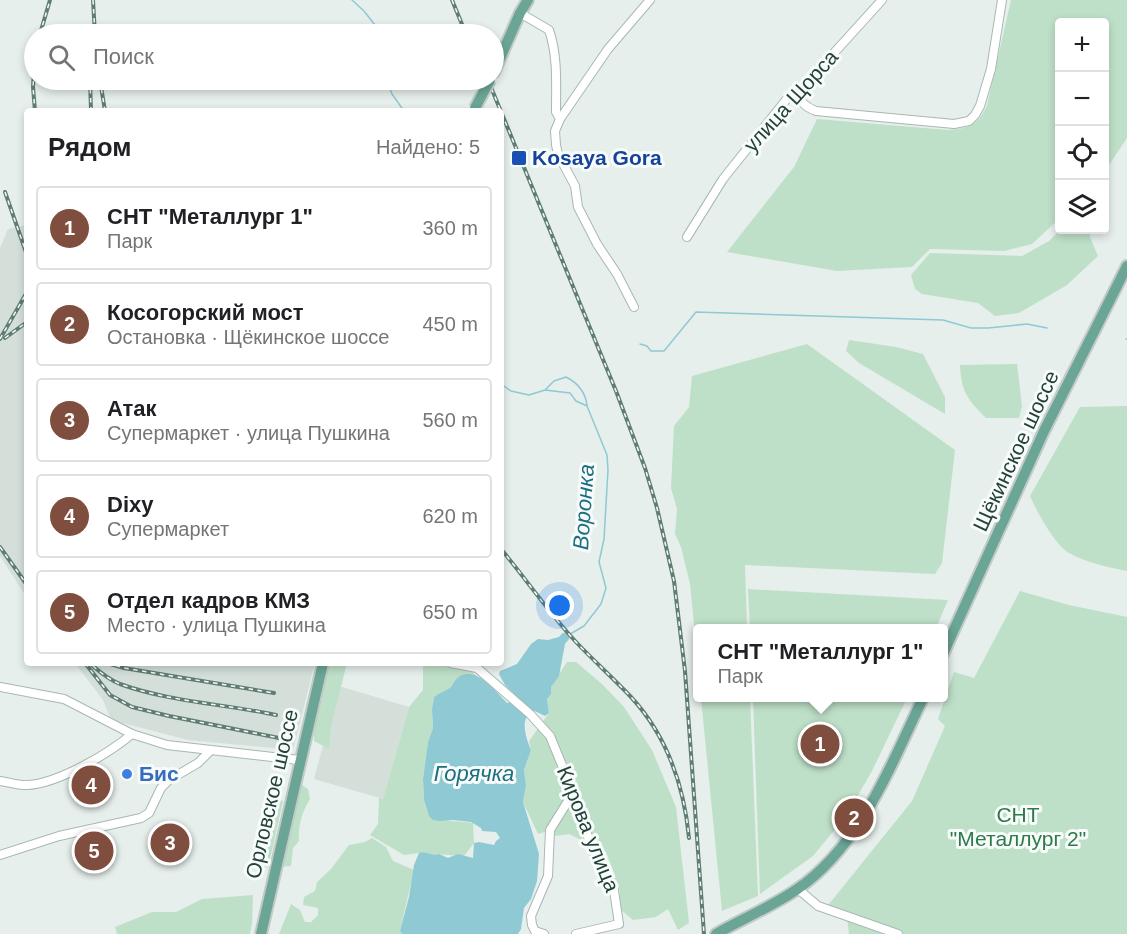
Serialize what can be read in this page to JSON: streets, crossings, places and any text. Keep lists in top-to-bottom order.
{
  "streets": {
    "main road": ["Щёкинское шоссе", "Орловское шоссе"],
    "street": ["улица Щорса", "Кирова улица"]
  },
  "water": ["Воронка", "Горячка"],
  "parks": ["СНТ \"Металлург 2\""],
  "places": {
    "transit": ["Kosaya Gora"],
    "other": ["Бис"]
  },
  "page": {
    "map_buttons": ["+", "−"],
    "search": "Поиск",
    "heading": ["Рядом", "Найдено: 5"],
    "list": [
      {
        "mark": "1",
        "name": "СНТ \"Металлург 1\"",
        "note": "Парк",
        "value": "360 m"
      },
      {
        "mark": "2",
        "name": "Косогорский мост",
        "note": "Остановка · Щёкинское шоссе",
        "value": "450 m"
      },
      {
        "mark": "3",
        "name": "Атак",
        "note": "Супермаркет · улица Пушкина",
        "value": "560 m"
      },
      {
        "mark": "4",
        "name": "Dixy",
        "note": "Супермаркет",
        "value": "620 m"
      },
      {
        "mark": "5",
        "name": "Отдел кадров КМЗ",
        "note": "Место · улица Пушкина",
        "value": "650 m"
      }
    ],
    "popup": ["СНТ \"Металлург 1\"", "Парк"],
    "pins": [
      "1",
      "4",
      "2",
      "3",
      "5"
    ]
  }
}
